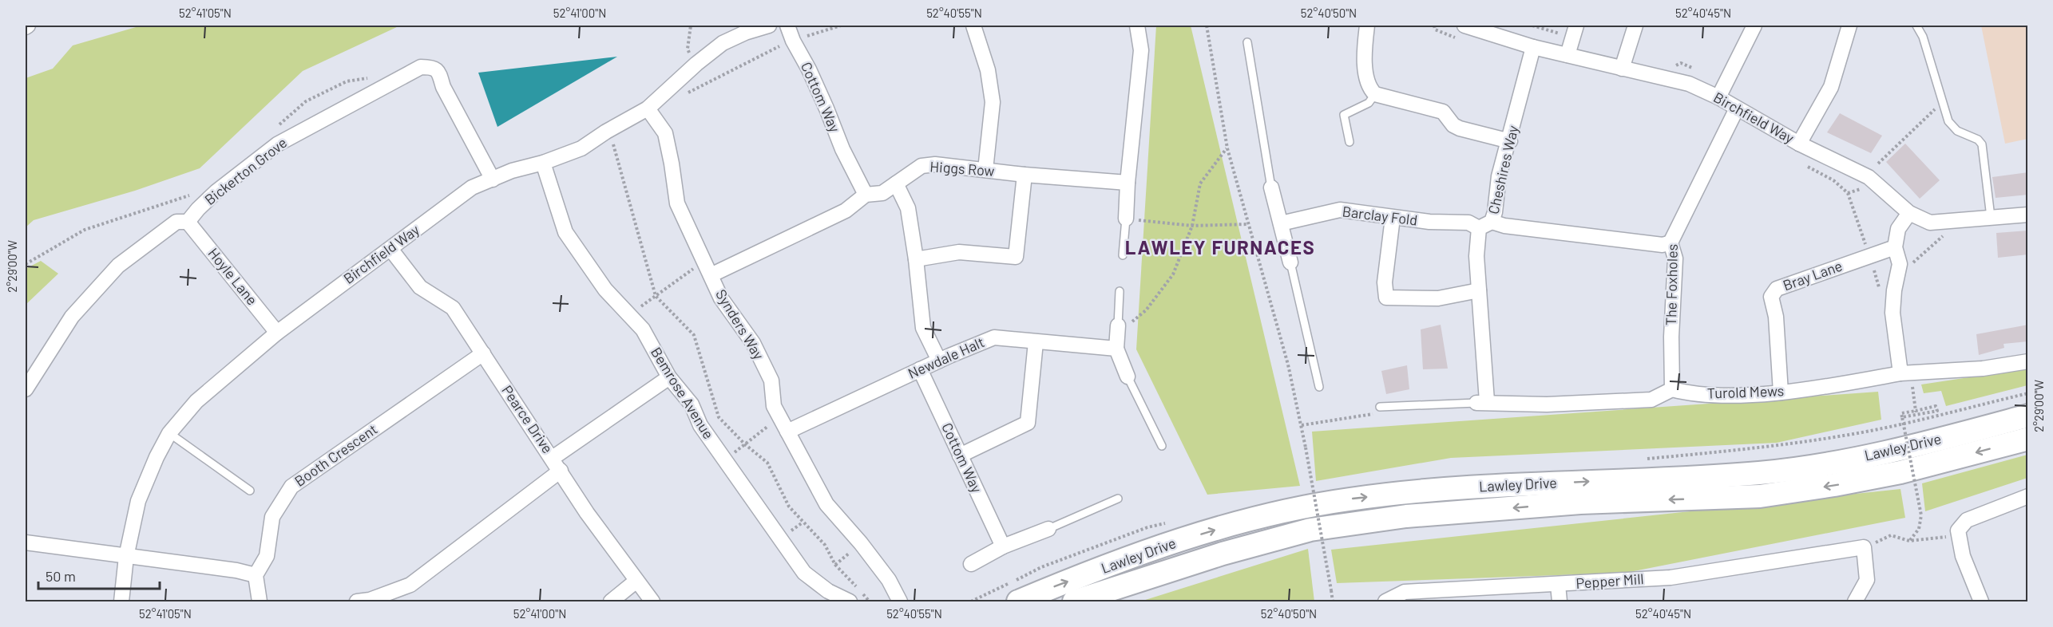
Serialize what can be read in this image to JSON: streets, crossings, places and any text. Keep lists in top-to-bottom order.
{
  "streets": {
    "main road": ["Lawley Drive"],
    "street": [
      "Cottom Way",
      "Birchfield Way",
      "Higgs Row",
      "Cheshires Way",
      "Bickerton Grove",
      "Barclay Fold",
      "Bray Lane",
      "Hoyle Lane",
      "The Foxholes",
      "Synders Way",
      "Newdale Halt",
      "Turold Mews",
      "Bemrose Avenue",
      "Pearce Drive",
      "Booth Crescent",
      "Pepper Mill"
    ]
  },
  "crossings": [
    ["Cottom Way", "Higgs Row"],
    ["Cottom Way", "Newdale Halt"],
    ["Birchfield Way", "Cheshires Way"],
    ["Birchfield Way", "Bickerton Grove"],
    ["Birchfield Way", "Hoyle Lane"],
    ["Birchfield Way", "The Foxholes"],
    ["Birchfield Way", "Synders Way"],
    ["Birchfield Way", "Bemrose Avenue"],
    ["Birchfield Way", "Pearce Drive"],
    ["Higgs Row", "Synders Way"],
    ["Cheshires Way", "Barclay Fold"],
    ["Bickerton Grove", "Hoyle Lane"],
    ["Barclay Fold", "The Foxholes"],
    ["Bray Lane", "Turold Mews"],
    ["The Foxholes", "Turold Mews"],
    ["Synders Way", "Newdale Halt"],
    ["Pearce Drive", "Booth Crescent"]
  ],
  "districts": ["LAWLEY FURNACES"],
  "scale_bar": "50 m",
  "coordinates": [
    "52°41'05\"N",
    "52°41'00\"N",
    "52°40'55\"N",
    "52°40'50\"N",
    "52°40'45\"N",
    "2°29'00\"W"
  ]
}
